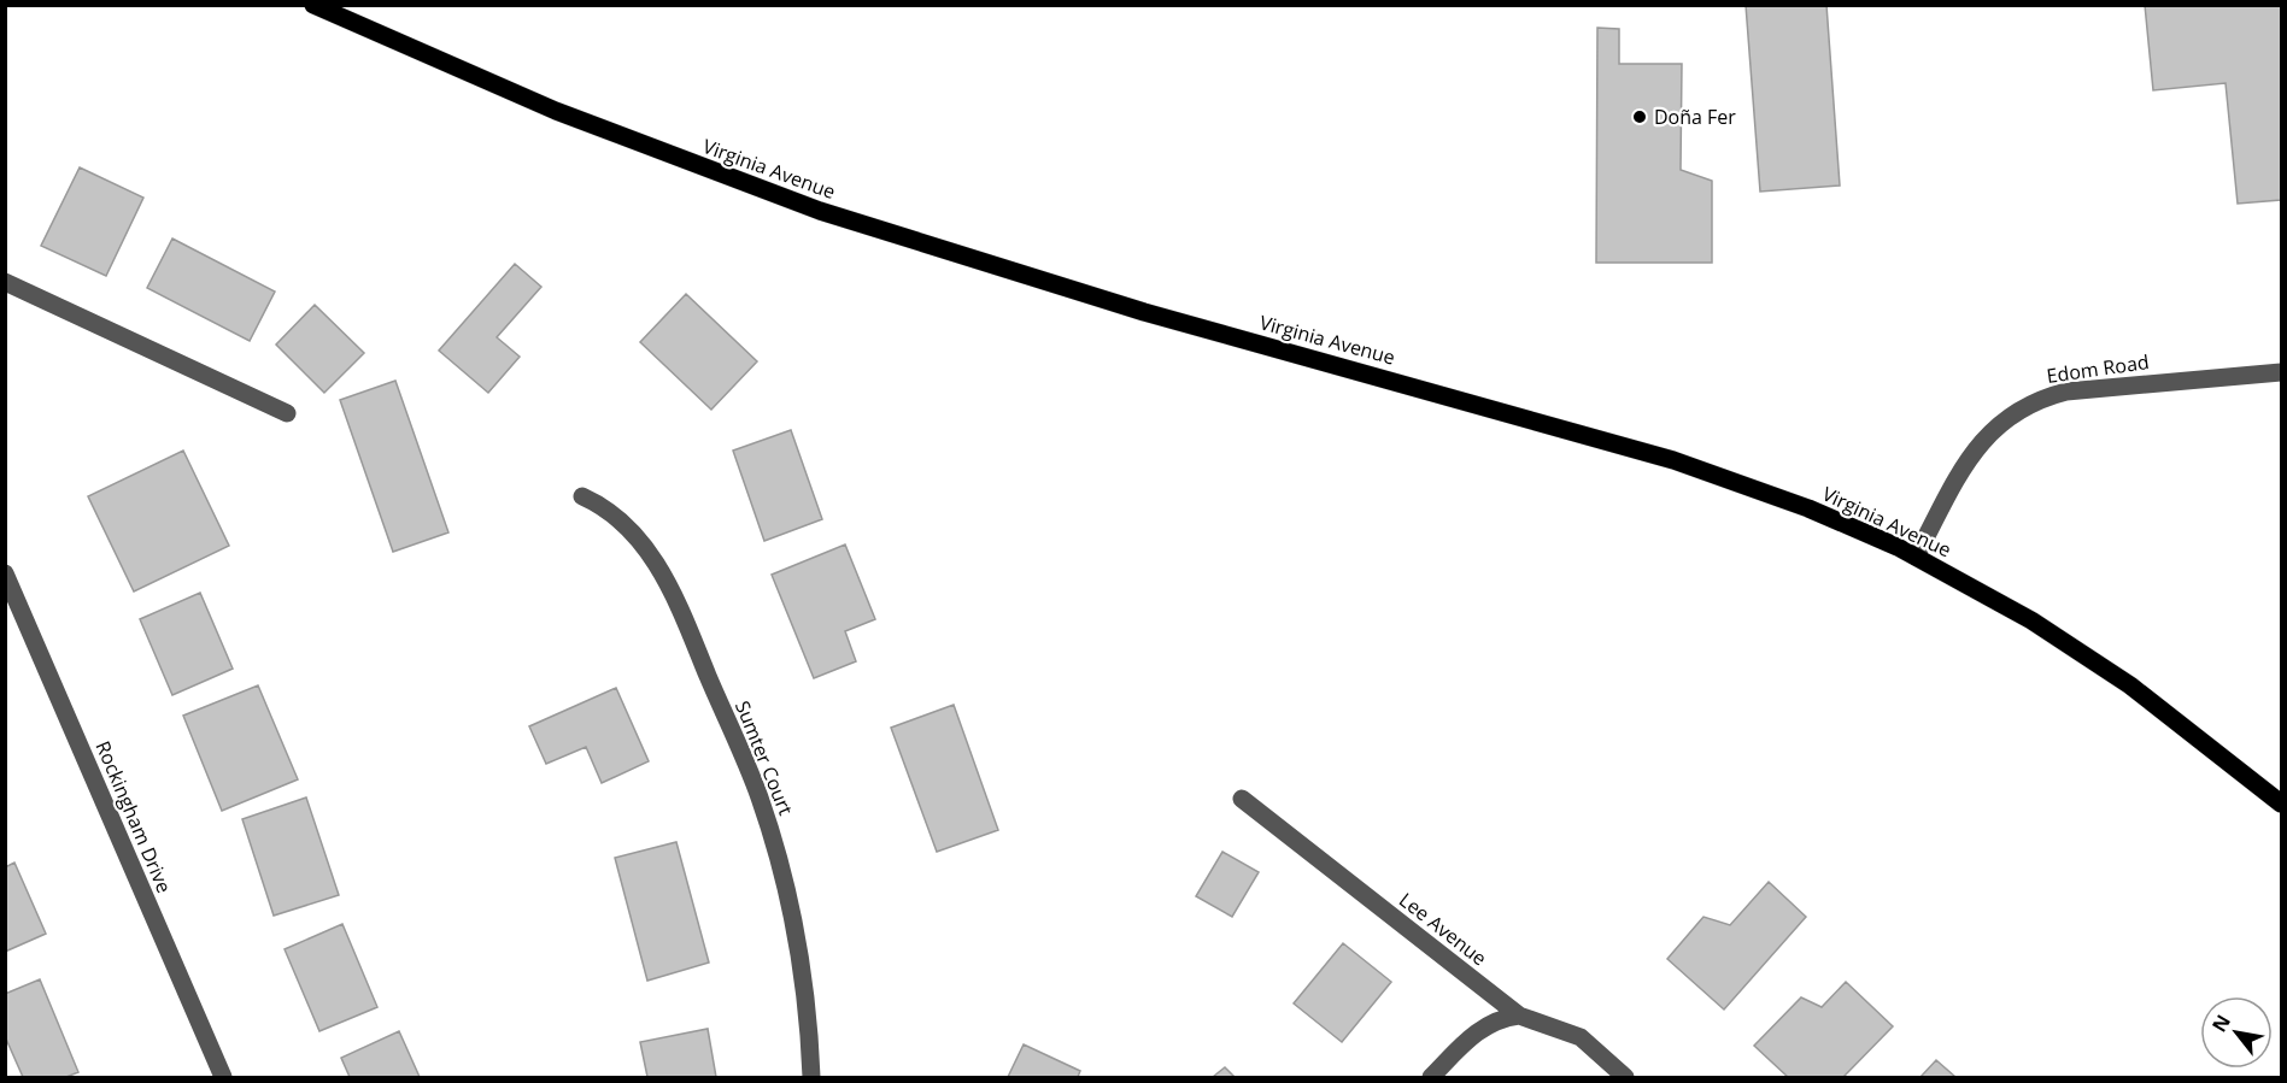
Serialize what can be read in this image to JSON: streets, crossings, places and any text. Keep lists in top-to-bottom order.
{
  "streets": {
    "main road": ["Virginia Avenue"],
    "street": [
      "Edom Road",
      "Sumter Court",
      "Rockingham Drive",
      "Lee Avenue"
    ]
  },
  "crossings": [
    ["Virginia Avenue", "Edom Road"]
  ],
  "places": ["Doña Fer"],
  "north": "top left"
}
